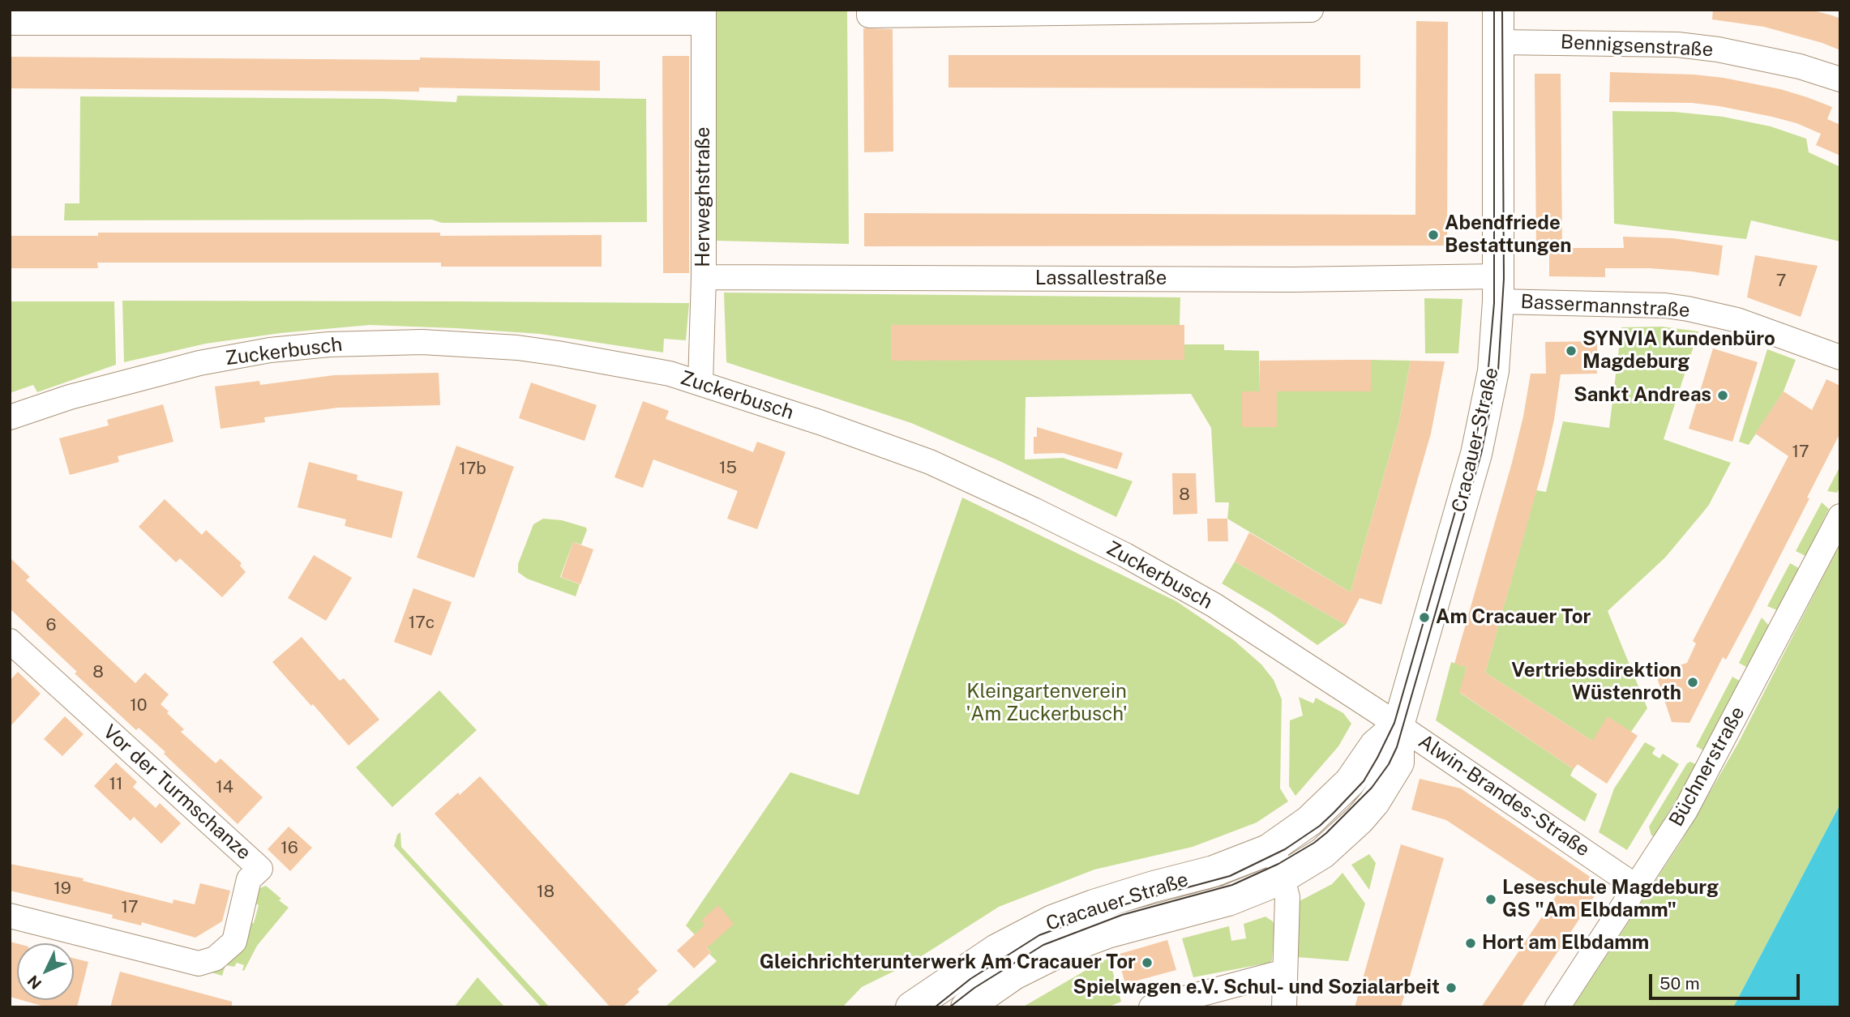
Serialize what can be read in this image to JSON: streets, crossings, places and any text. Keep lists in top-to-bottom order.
{
  "streets": {
    "main road": ["Cracauer Straße"],
    "street": [
      "Bennigsenstraße",
      "Herweghstraße",
      "Lassallestraße",
      "Bassermannstraße",
      "Zuckerbusch",
      "Büchnerstraße",
      "Vor der Turmschanze",
      "Alwin-Brandes-Straße"
    ]
  },
  "crossings": [
    ["Bennigsenstraße", "Cracauer Straße"],
    ["Herweghstraße", "Lassallestraße"],
    ["Herweghstraße", "Zuckerbusch"],
    ["Lassallestraße", "Bassermannstraße"],
    ["Lassallestraße", "Cracauer Straße"],
    ["Bassermannstraße", "Cracauer Straße"],
    ["Zuckerbusch", "Cracauer Straße"],
    ["Zuckerbusch", "Alwin-Brandes-Straße"],
    ["Cracauer Straße", "Alwin-Brandes-Straße"],
    ["Büchnerstraße", "Alwin-Brandes-Straße"]
  ],
  "parks": ["Kleingartenverein 'Am Zuckerbusch'"],
  "places": [
    "Abendfriede Bestattungen",
    "SYNVIA Kundenbüro Magdeburg",
    "Sankt Andreas",
    "Am Cracauer Tor",
    "Vertriebsdirektion Wüstenroth",
    "Leseschule Magdeburg GS \"Am Elbdamm\"",
    "Hort am Elbdamm",
    "Gleichrichterunterwerk Am Cracauer Tor",
    "Spielwagen e.V. Schul- und Sozialarbeit"
  ],
  "house_numbers": [
    "7",
    "17",
    "15",
    "17b",
    "8",
    "17c",
    "6",
    "8",
    "10",
    "11",
    "14",
    "16",
    "19",
    "18",
    "17"
  ],
  "scale_bar": "50 m",
  "north": "bottom left"
}
